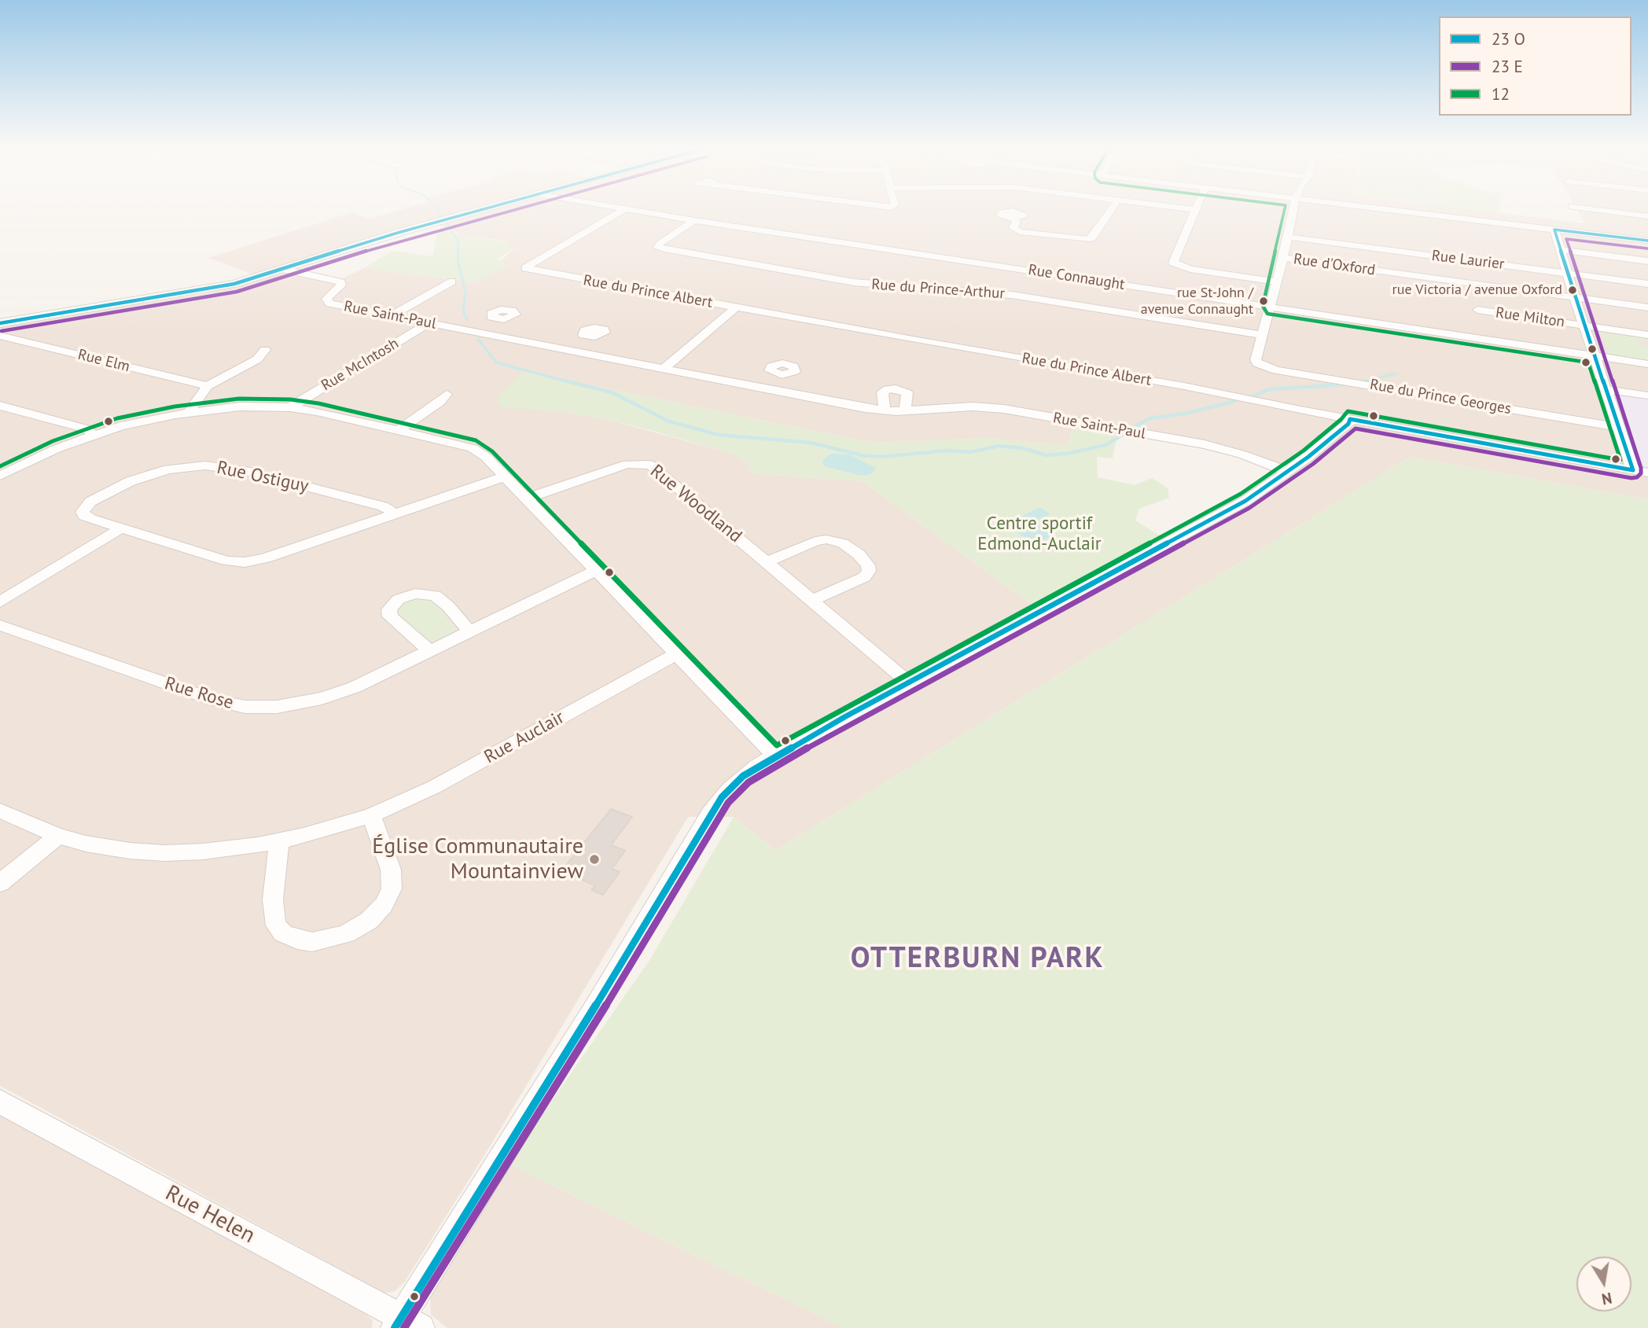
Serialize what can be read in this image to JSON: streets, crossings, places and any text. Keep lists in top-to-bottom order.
{
  "streets": {
    "street": [
      "Rue Laurier",
      "Rue d'Oxford",
      "Rue Connaught",
      "Rue du Prince-Arthur",
      "Rue du Prince Albert",
      "Rue Saint-Paul",
      "Rue Milton",
      "Rue Elm",
      "Rue McIntosh",
      "Rue du Prince Georges",
      "Rue Ostiguy",
      "Rue Woodland",
      "Rue Rose",
      "Rue Auclair",
      "Rue Helen"
    ]
  },
  "crossings": [
    ["Rue Connaught", "Rue du Prince-Arthur"],
    ["Rue du Prince-Arthur", "Rue du Prince Georges"],
    ["Rue Saint-Paul", "Rue McIntosh"]
  ],
  "districts": ["OTTERBURN PARK"],
  "parks": ["Centre sportif Edmond-Auclair"],
  "places": ["rue Victoria / avenue Oxford", "rue St-John / avenue Connaught", "Église Communautaire Mountainview"],
  "lines": ["transit line 12"],
  "legend": ["23 O", "23 E", "12"],
  "north": "bottom"
}
